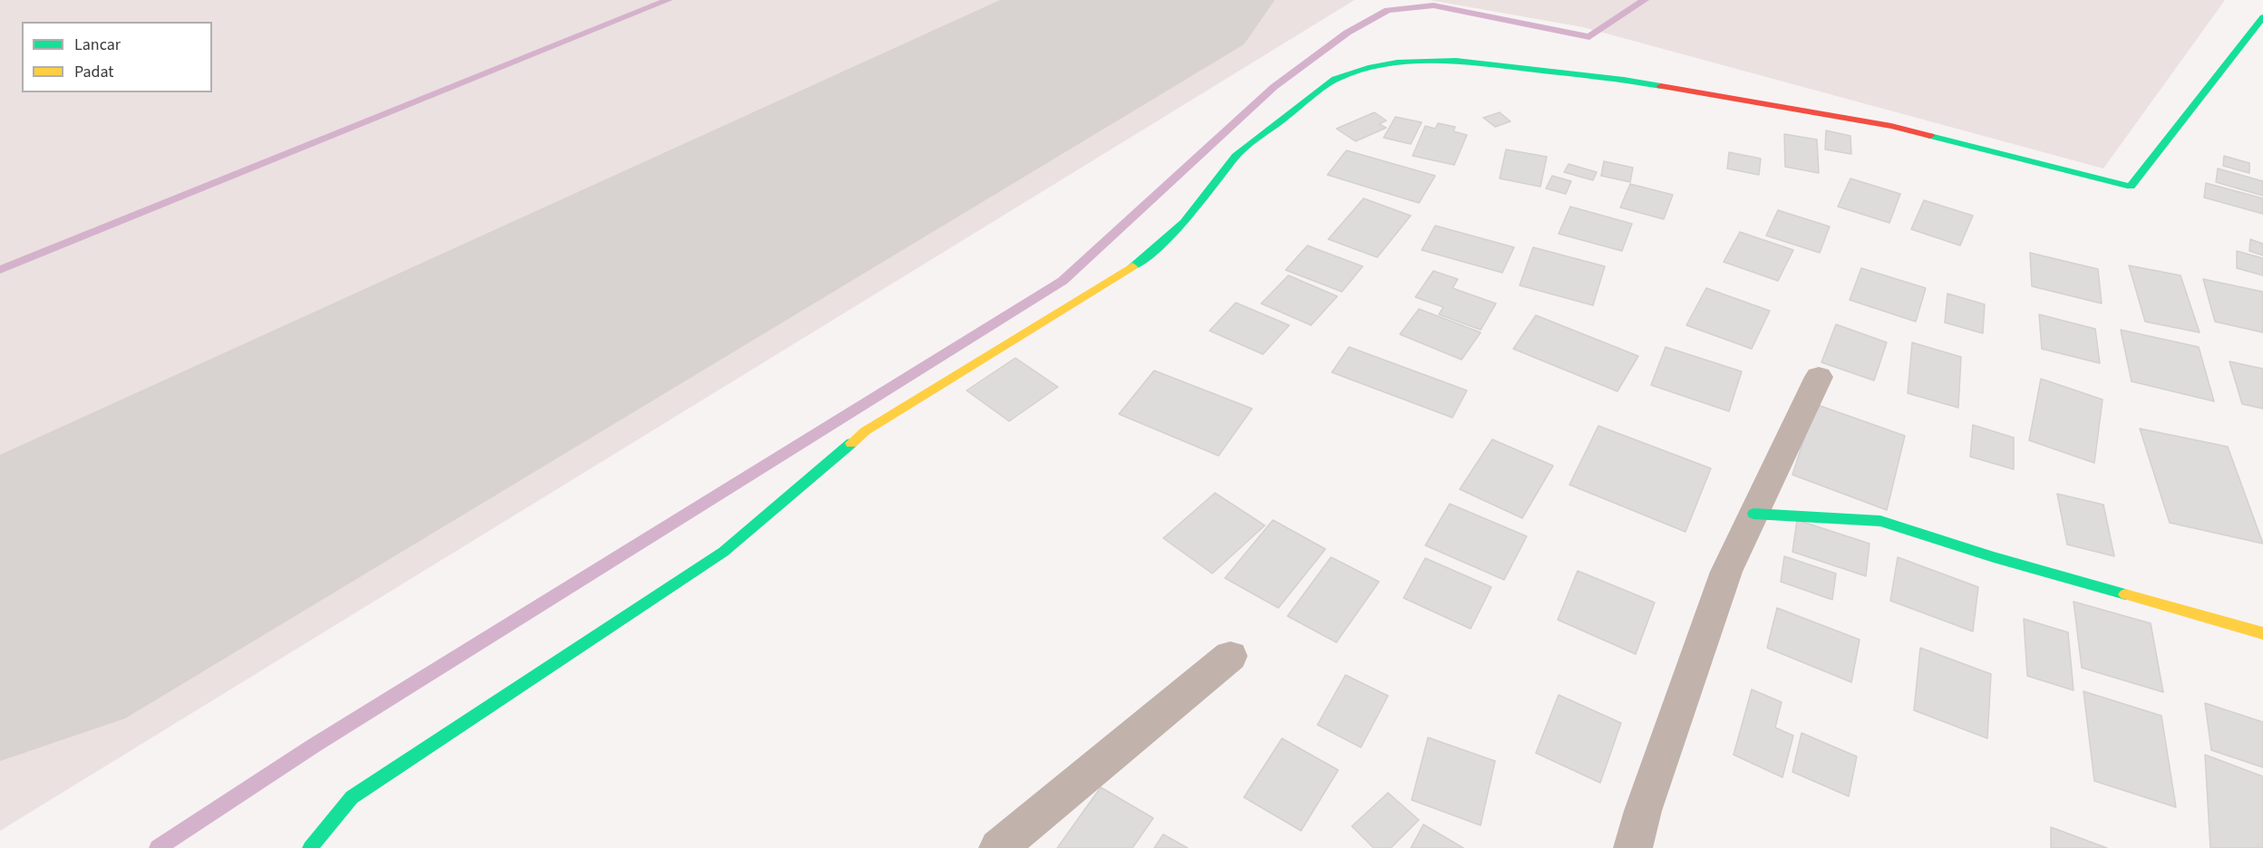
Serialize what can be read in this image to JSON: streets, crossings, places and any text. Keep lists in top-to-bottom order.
{
  "legend": ["Lancar", "Padat"]
}
